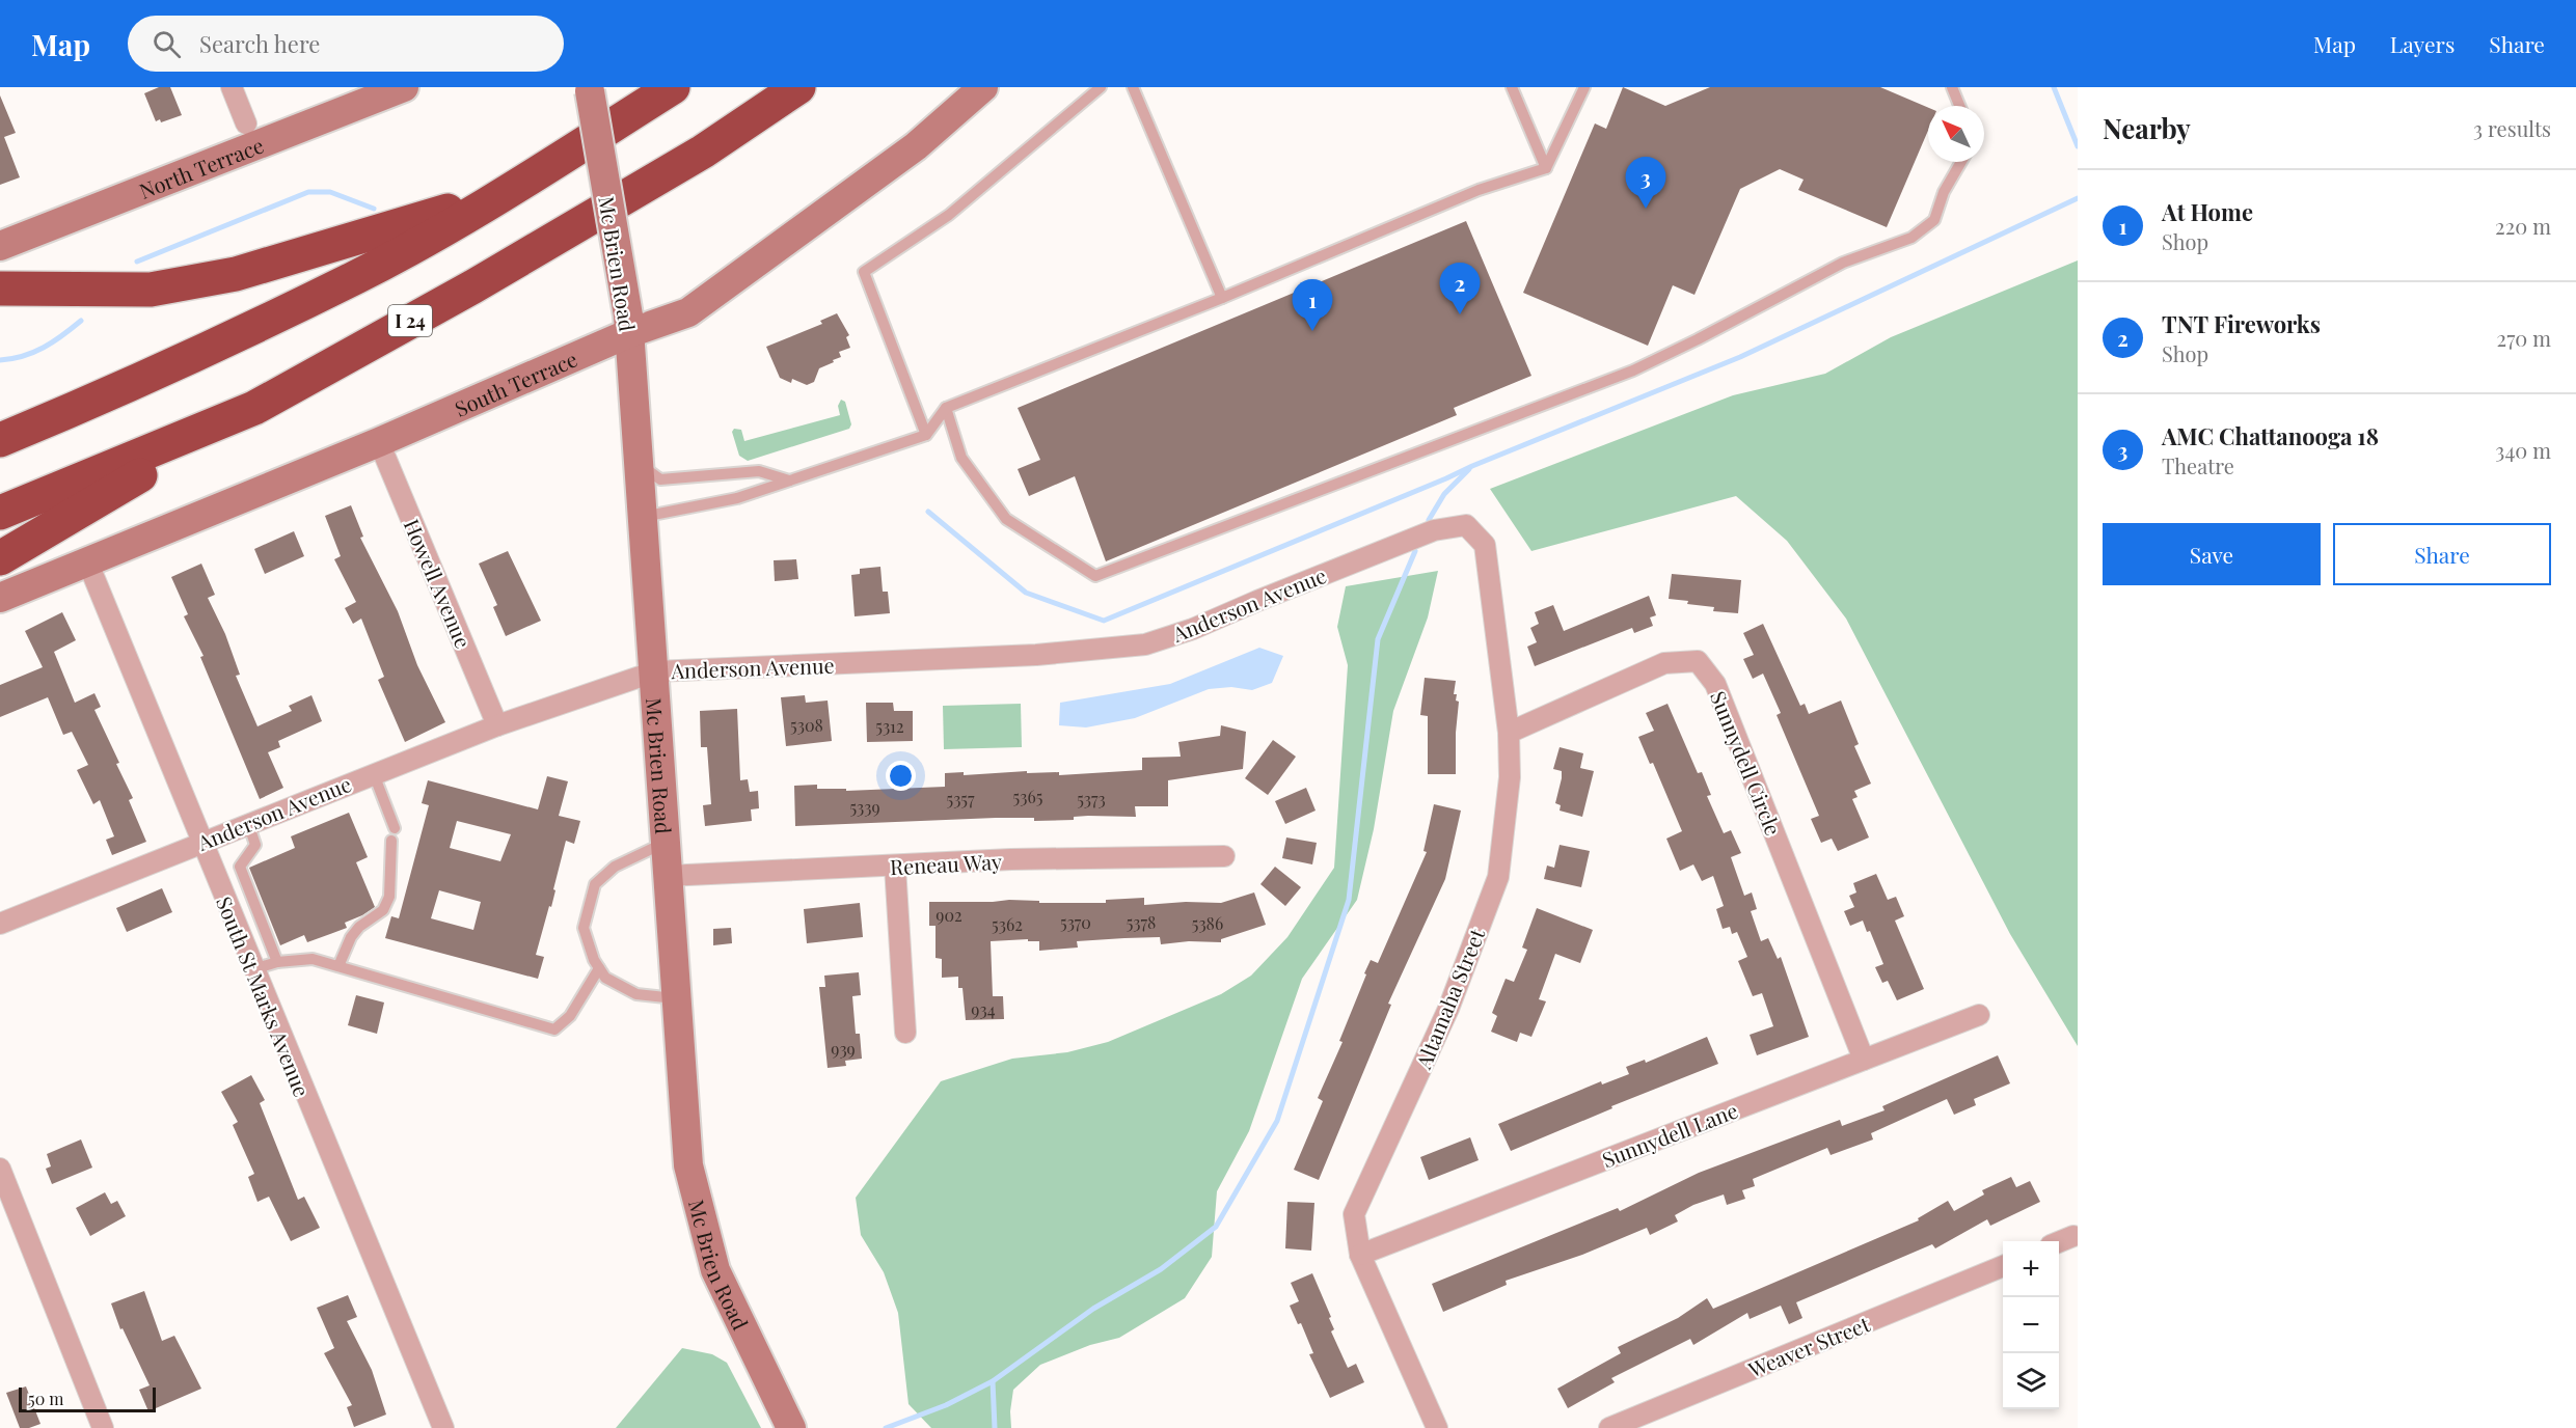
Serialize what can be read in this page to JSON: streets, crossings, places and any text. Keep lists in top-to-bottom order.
{
  "streets": {
    "highway": ["I 24"],
    "street": [
      "North Terrace",
      "Mc Brien Road",
      "South Terrace",
      "Howell Avenue",
      "Anderson Avenue",
      "Sunnydell Circle",
      "Reneau Way",
      "South St Marks Avenue",
      "Altamaha Street",
      "Sunnydell Lane",
      "Weaver Street"
    ]
  },
  "crossings": [
    ["Mc Brien Road", "South Terrace"],
    ["Mc Brien Road", "Anderson Avenue"],
    ["Mc Brien Road", "Reneau Way"],
    ["South Terrace", "Howell Avenue"],
    ["South Terrace", "South St Marks Avenue"],
    ["Howell Avenue", "Anderson Avenue"],
    ["Anderson Avenue", "South St Marks Avenue"],
    ["Anderson Avenue", "Altamaha Street"],
    ["Sunnydell Circle", "Altamaha Street"],
    ["Sunnydell Circle", "Sunnydell Lane"],
    ["Altamaha Street", "Sunnydell Lane"]
  ],
  "house_numbers": [
    "5308",
    "5312",
    "5365",
    "5357",
    "5373",
    "5339",
    "902",
    "5370",
    "5378",
    "5386",
    "5362",
    "934",
    "939"
  ],
  "scale_bar": "50 m",
  "north": "top left",
  "page": {
    "header": "Map",
    "search": "Search here",
    "nav": ["Map", "Layers", "Share"],
    "heading": ["Nearby", "3 results"],
    "pins": ["3", "2", "1"],
    "list": [
      {
        "mark": "1",
        "name": "At Home",
        "note": "Shop",
        "value": "220 m"
      },
      {
        "mark": "2",
        "name": "TNT Fireworks",
        "note": "Shop",
        "value": "270 m"
      },
      {
        "mark": "3",
        "name": "AMC Chattanooga 18",
        "note": "Theatre",
        "value": "340 m"
      }
    ],
    "buttons": ["Save", "Share"],
    "map_buttons": ["+", "−"],
    "scale": "50 m"
  }
}
